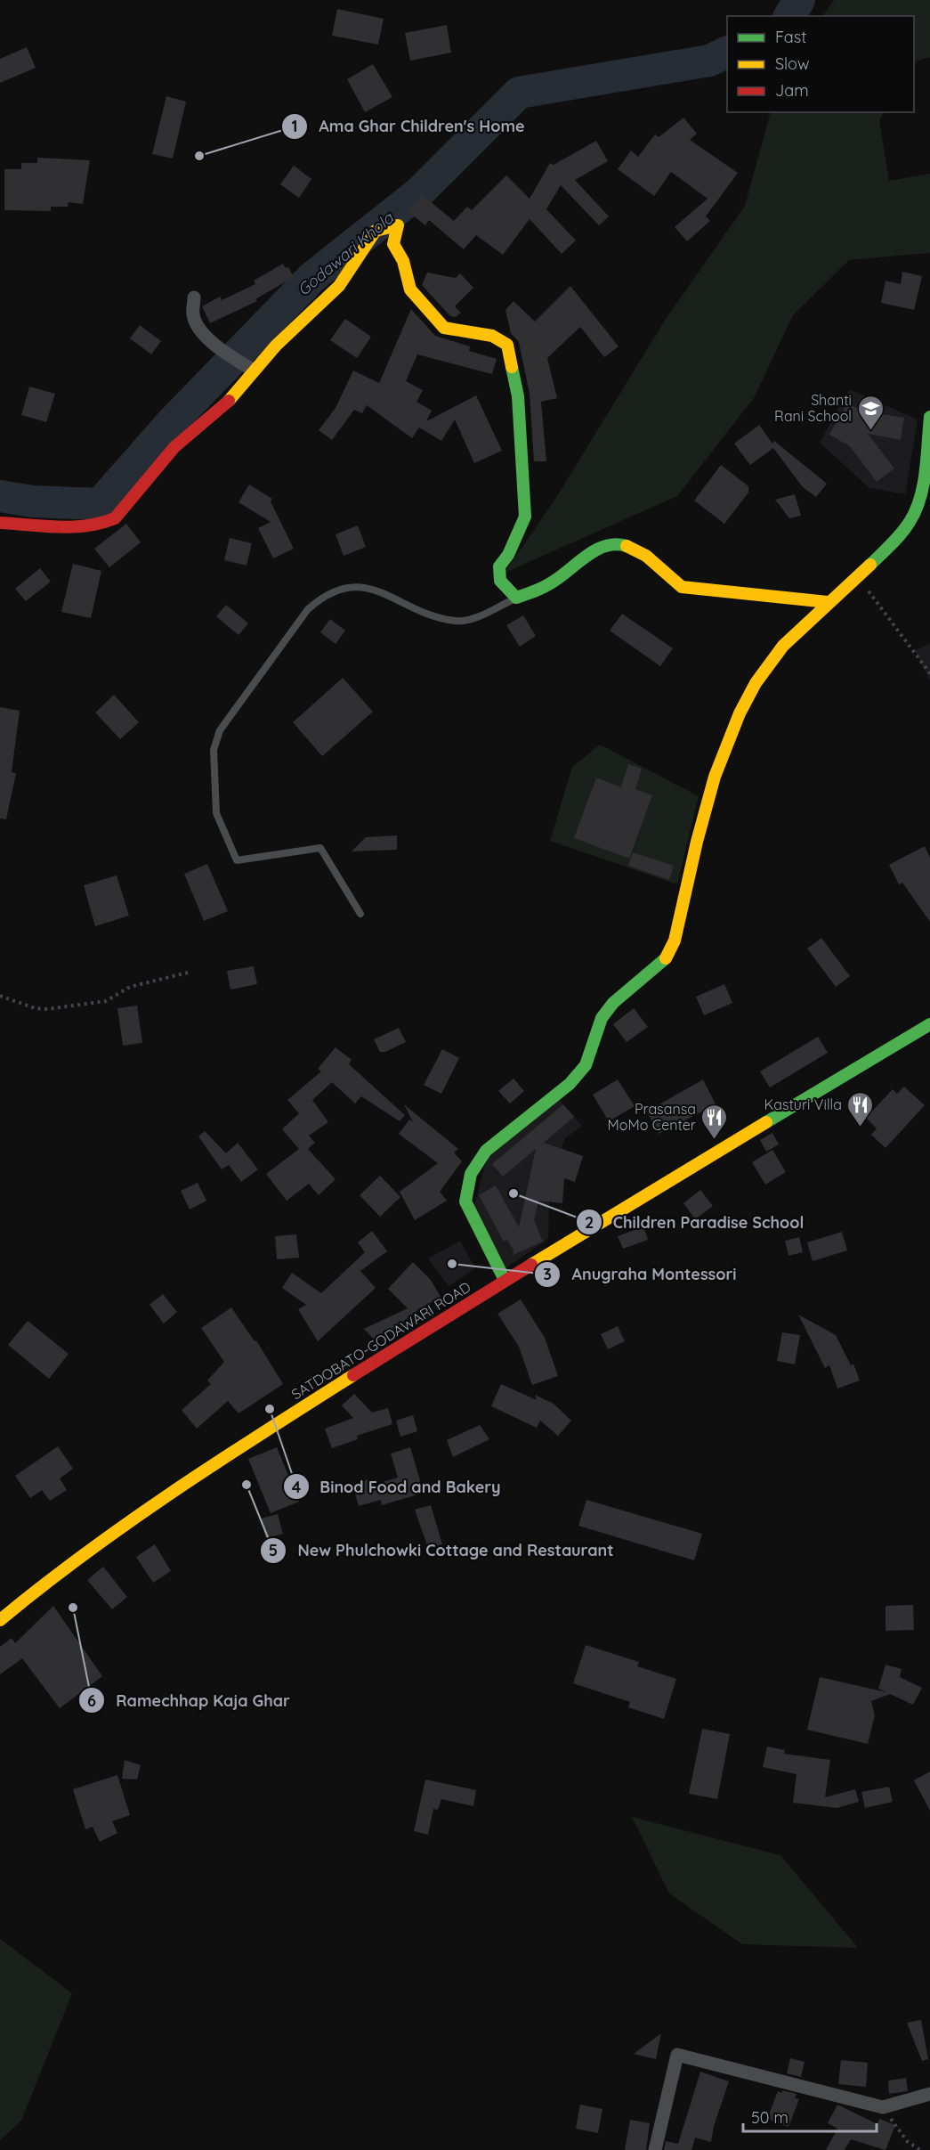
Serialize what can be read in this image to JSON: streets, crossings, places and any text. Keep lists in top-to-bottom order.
{
  "streets": {
    "street": ["SATDOBATO-GODAWARI ROAD"]
  },
  "water": ["Godawari Khola"],
  "places": {
    "other": [
      "Ama Ghar Children's Home",
      "Children Paradise School",
      "Anugraha Montessori",
      "Binod Food and Bakery",
      "New Phulchowki Cottage and Restaurant",
      "Ramechhap Kaja Ghar"
    ],
    "school or university": ["Shanti Rani School"],
    "restaurant": ["Kasturi Villa", "Prasansa MoMo Center"]
  },
  "legend": ["Fast", "Slow", "Jam"],
  "scale_bar": "50 m"
}
